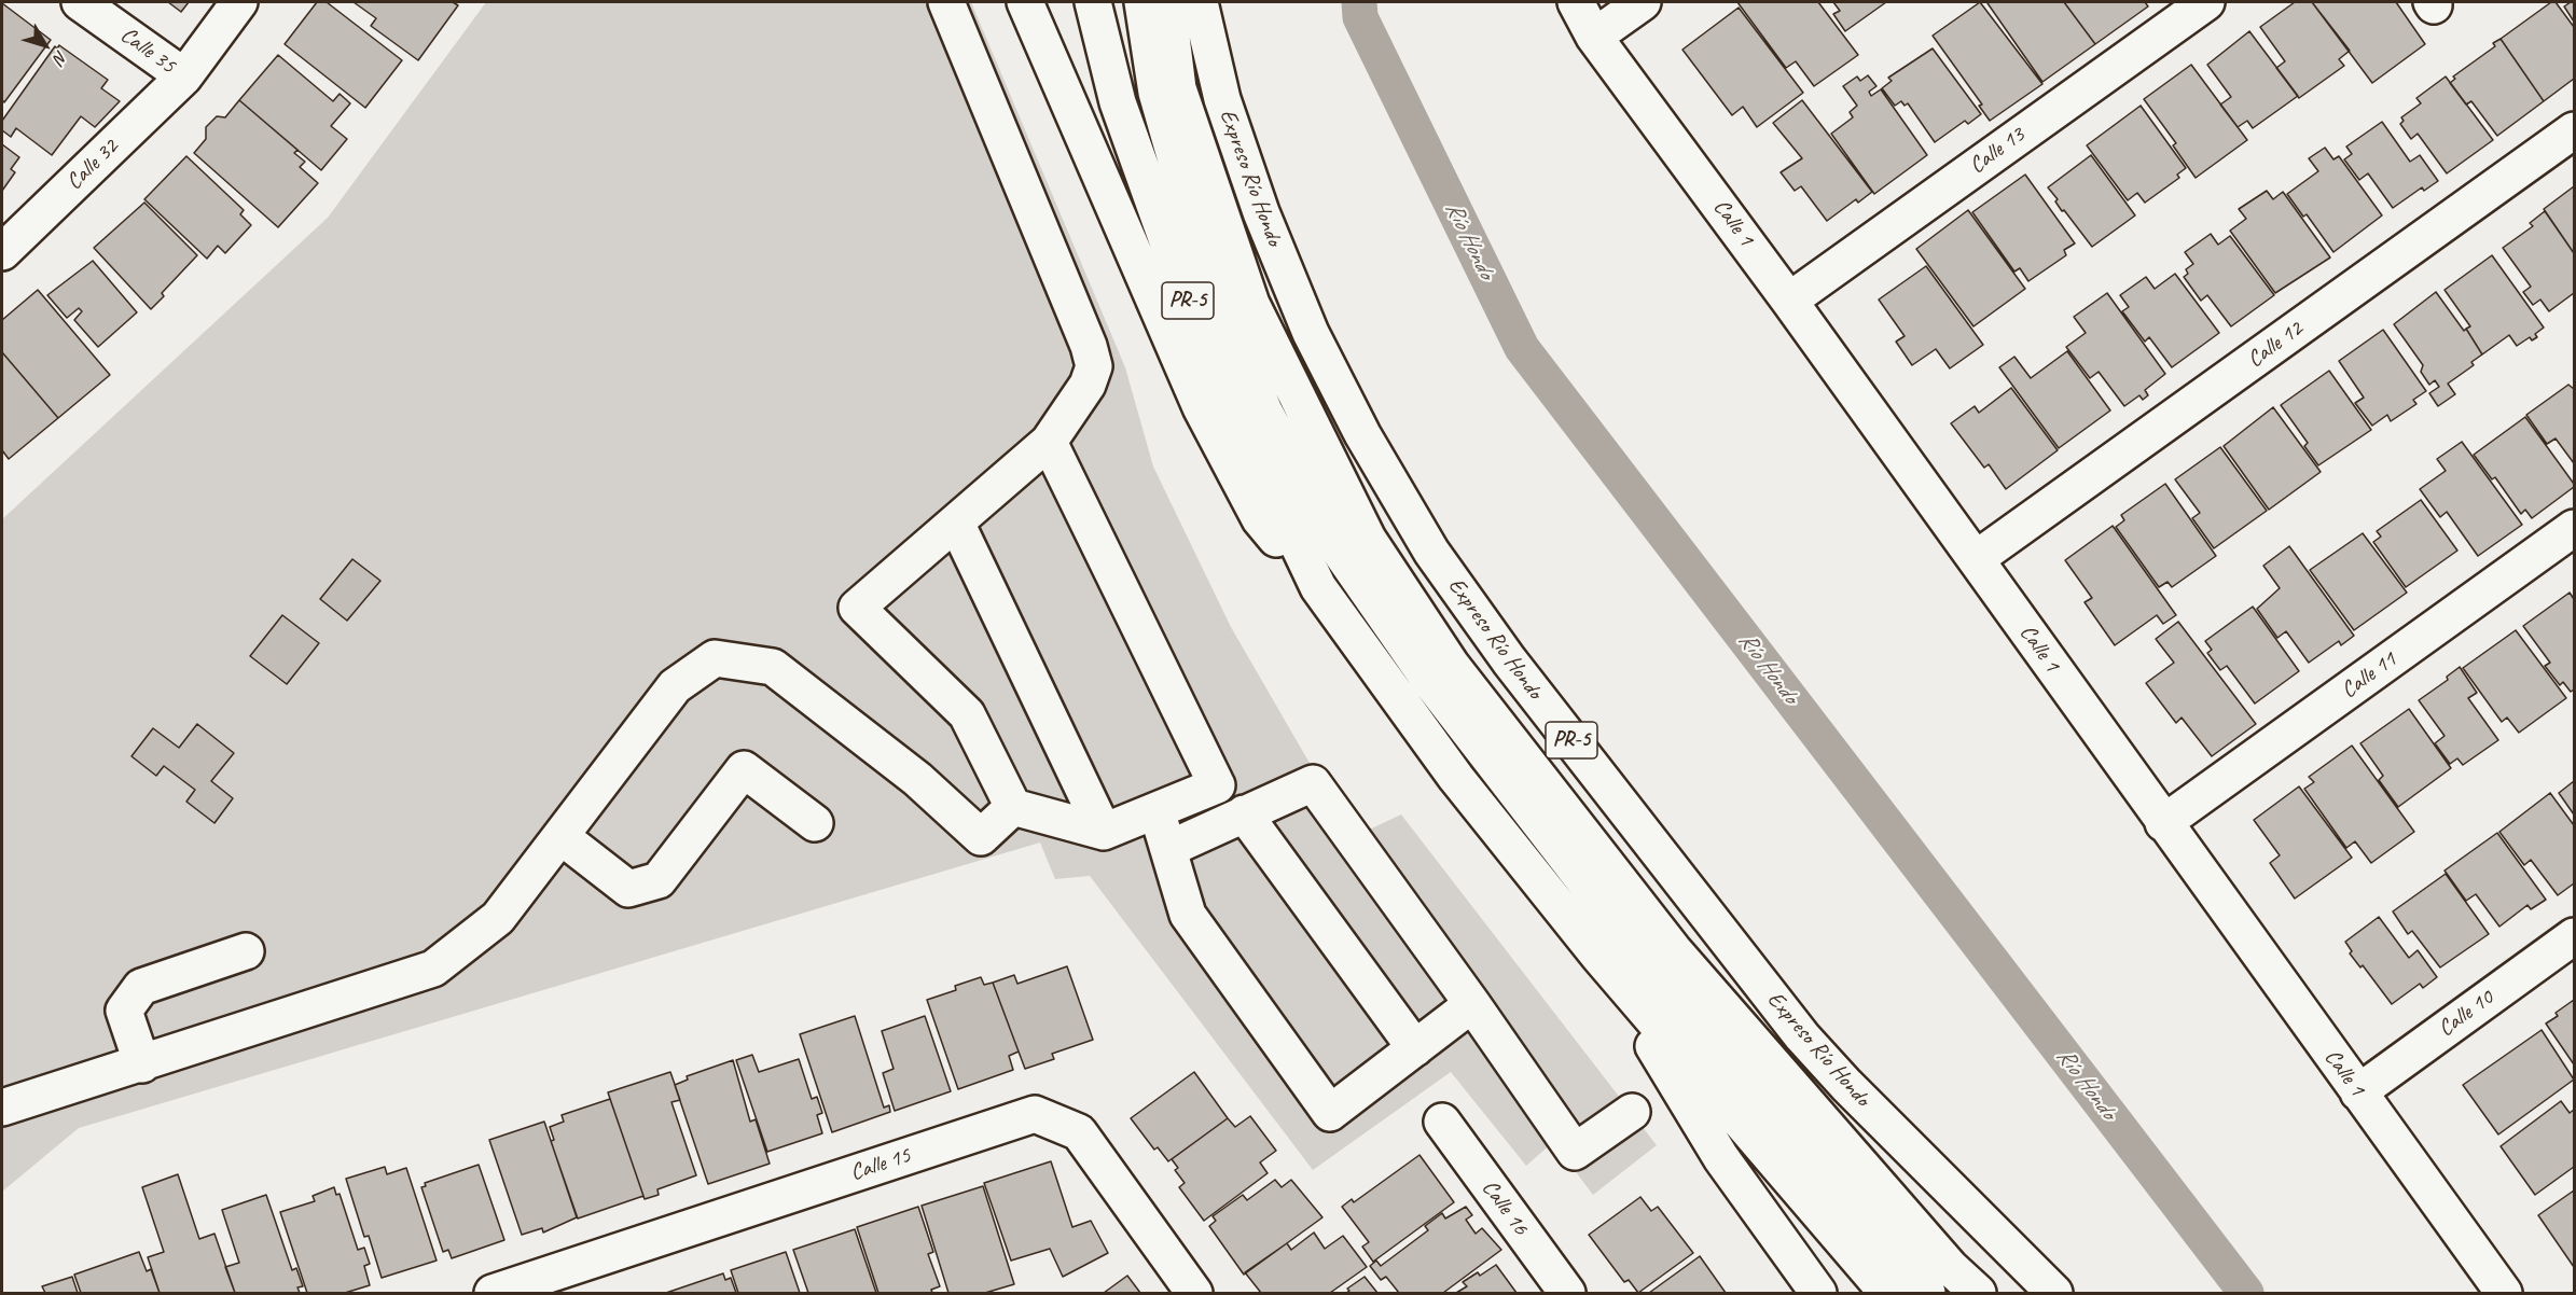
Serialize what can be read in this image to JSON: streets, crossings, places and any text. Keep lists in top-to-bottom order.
{
  "streets": {
    "main road": [
      "Calle 35",
      "Calle 13",
      "Calle 32",
      "Expreso Río Hondo",
      "Calle 1",
      "PR-5",
      "Calle 12",
      "Calle 11",
      "Calle 10",
      "Calle 15",
      "Calle 16"
    ]
  },
  "crossings": [
    ["Calle 35", "Calle 32"],
    ["Calle 13", "Calle 1"],
    ["Calle 1", "Calle 12"],
    ["Calle 1", "Calle 11"],
    ["Calle 1", "Calle 10"]
  ],
  "water": ["Río Hondo"],
  "north": "bottom right"
}
